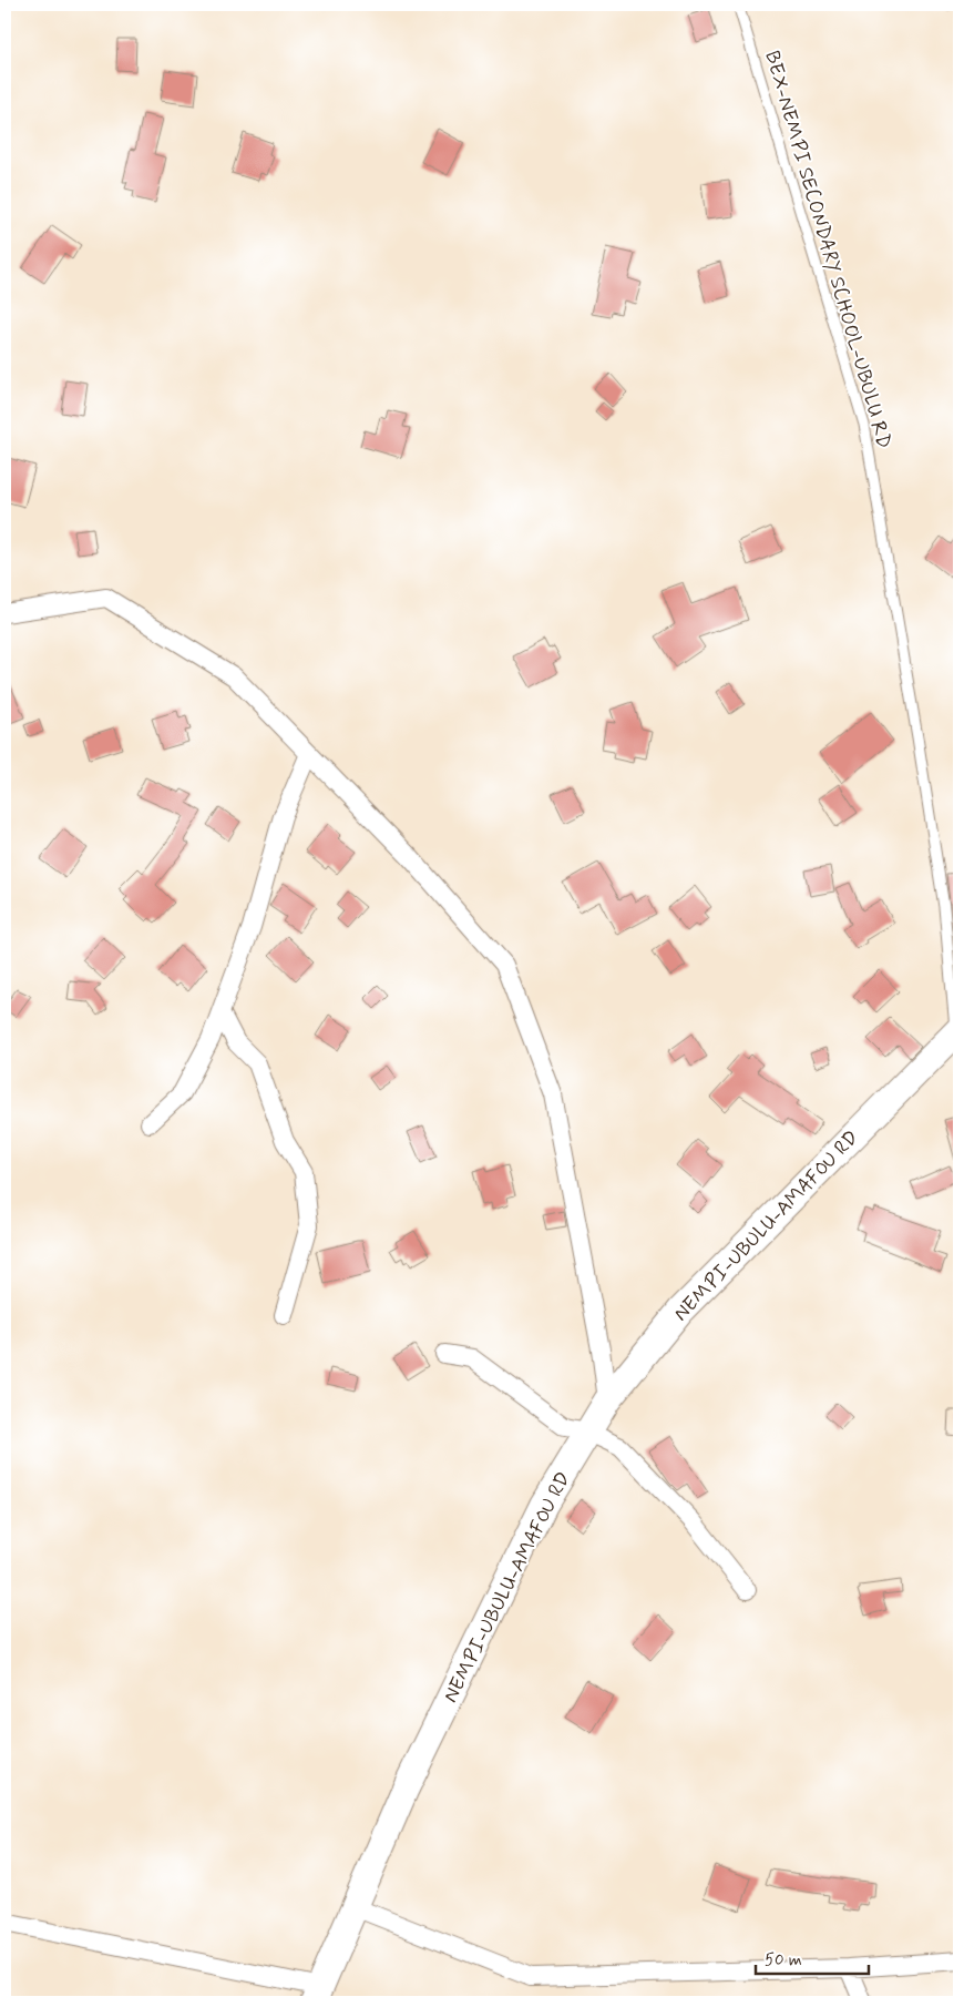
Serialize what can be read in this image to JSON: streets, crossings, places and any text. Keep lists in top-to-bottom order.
{
  "streets": {
    "street": ["NEMPI-UBULU-AMAFOU RD"],
    "lane": ["BEX-NEMPI SECONDARY SCHOOL-UBULU RD"]
  },
  "crossings": [
    ["BEX-NEMPI SECONDARY SCHOOL-UBULU RD", "NEMPI-UBULU-AMAFOU RD"]
  ],
  "scale_bar": "50 m"
}
